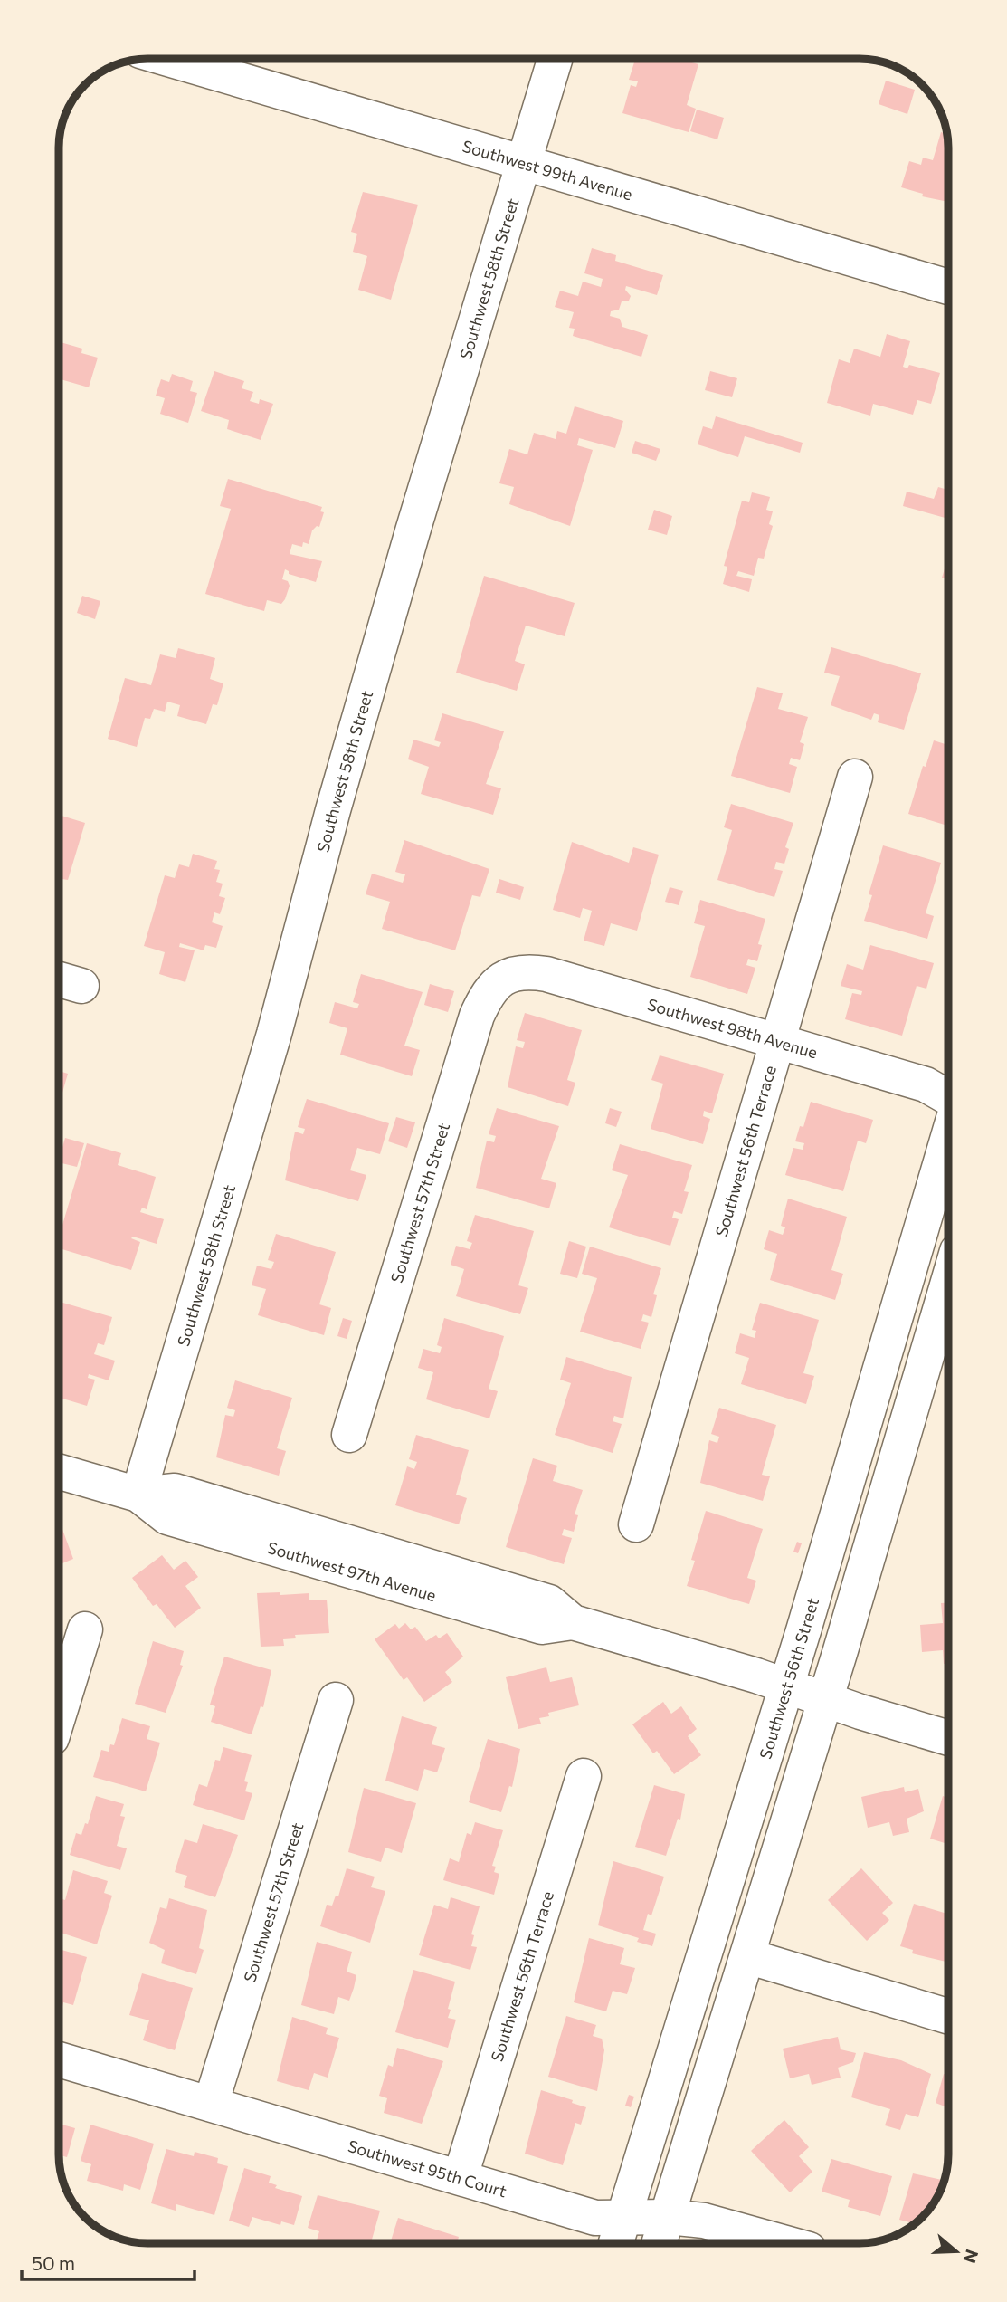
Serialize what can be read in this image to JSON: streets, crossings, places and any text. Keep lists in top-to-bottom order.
{
  "streets": {
    "street": [
      "Southwest 99th Avenue",
      "Southwest 58th Street",
      "Southwest 98th Avenue",
      "Southwest 56th Terrace",
      "Southwest 57th Street",
      "Southwest 97th Avenue",
      "Southwest 56th Street",
      "Southwest 95th Court"
    ]
  },
  "crossings": [
    ["Southwest 99th Avenue", "Southwest 58th Street"],
    ["Southwest 58th Street", "Southwest 97th Avenue"],
    ["Southwest 98th Avenue", "Southwest 56th Terrace"],
    ["Southwest 98th Avenue", "Southwest 57th Street"],
    ["Southwest 56th Terrace", "Southwest 95th Court"],
    ["Southwest 57th Street", "Southwest 95th Court"],
    ["Southwest 97th Avenue", "Southwest 56th Street"],
    ["Southwest 56th Street", "Southwest 95th Court"]
  ],
  "scale_bar": "50 m",
  "north": "right"
}
